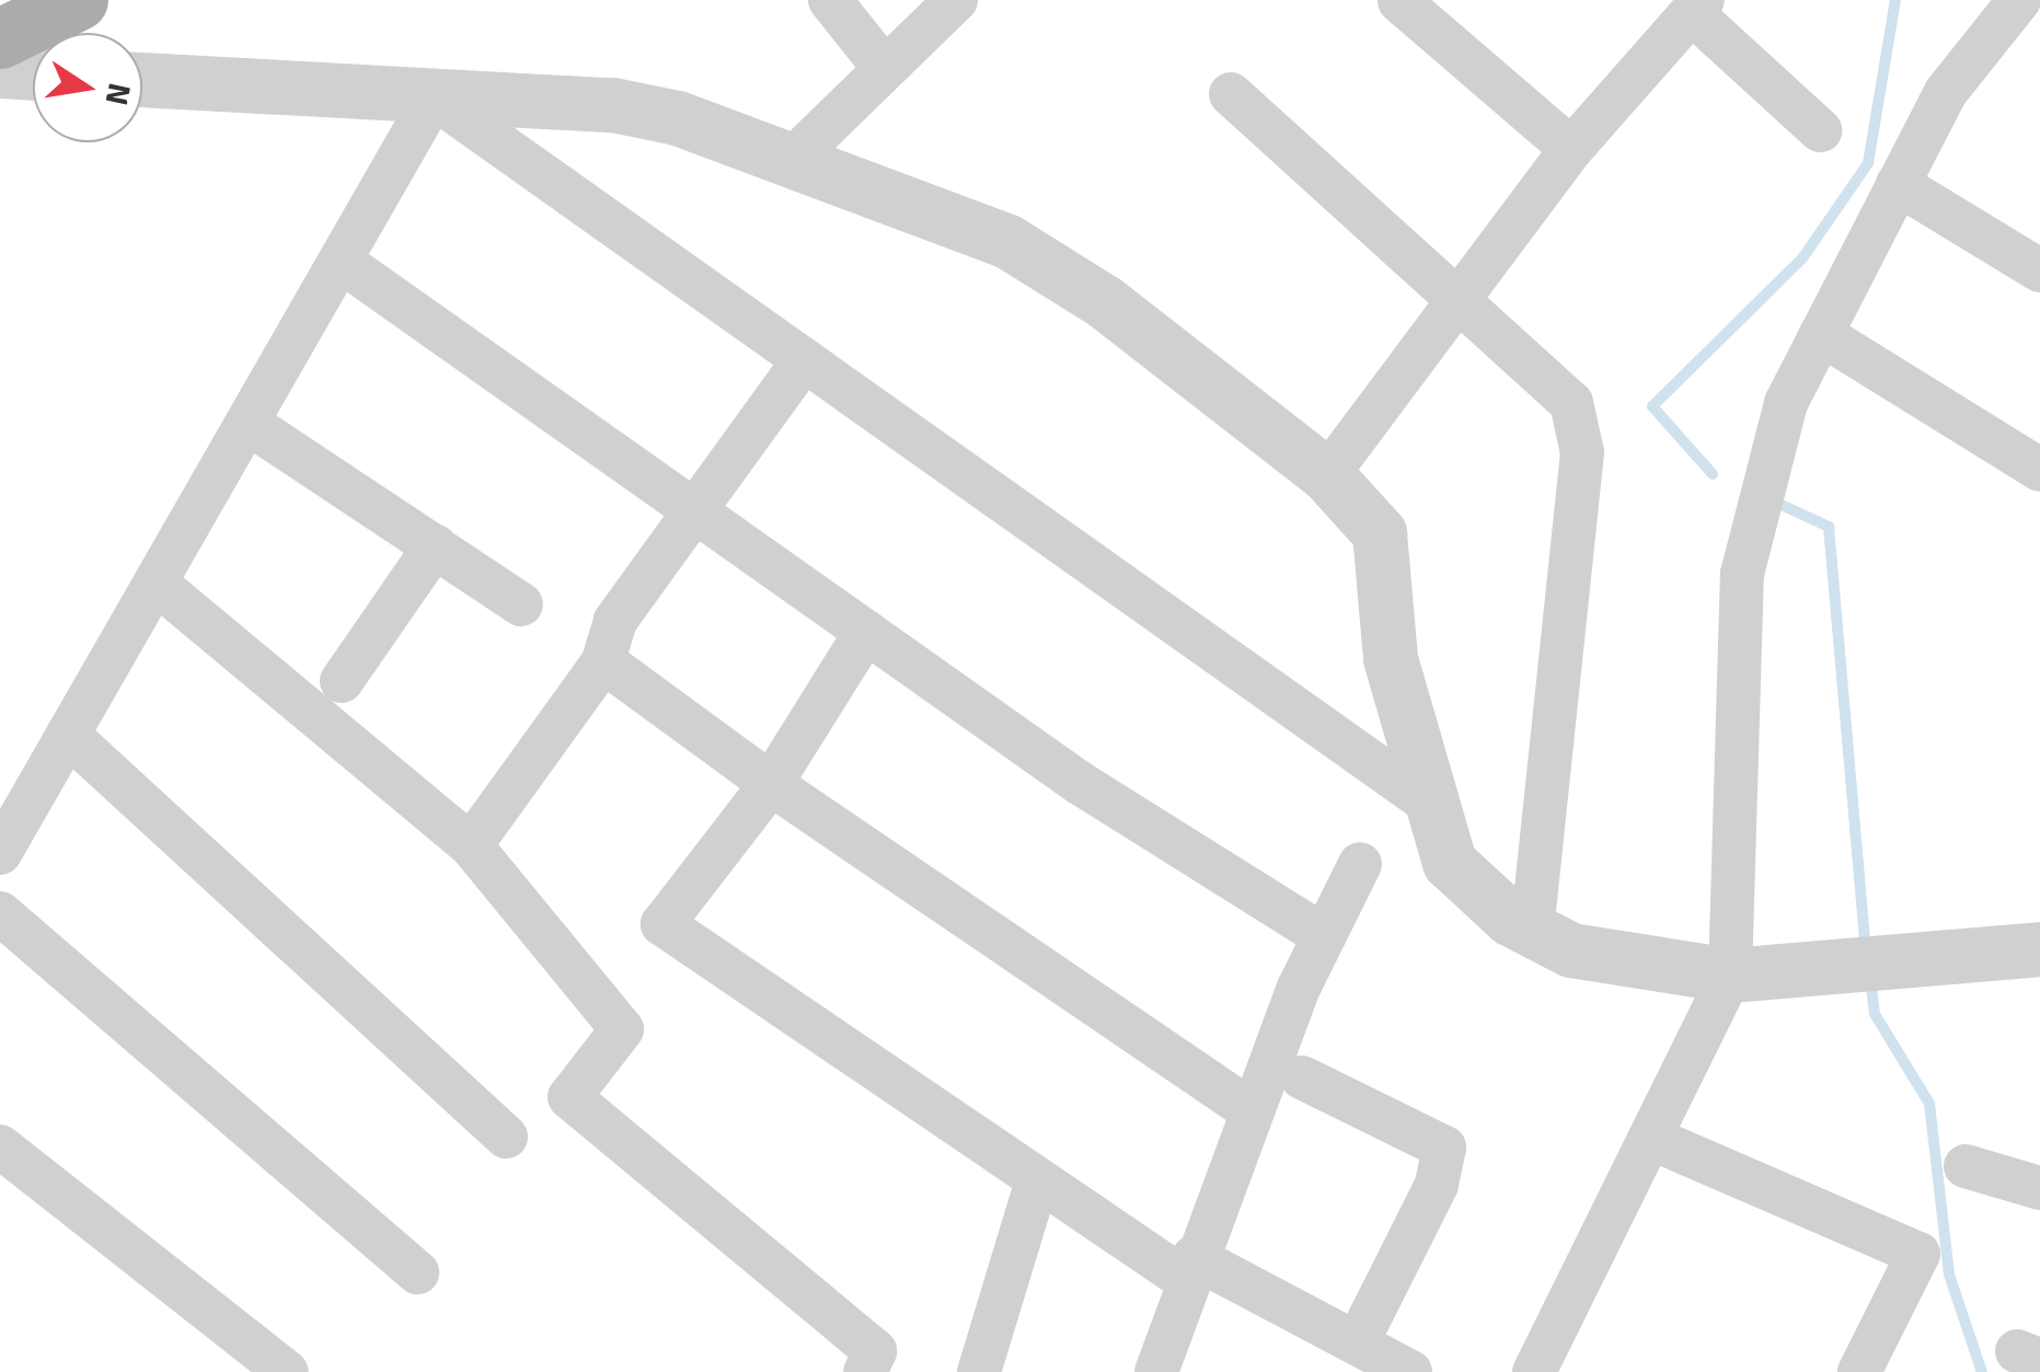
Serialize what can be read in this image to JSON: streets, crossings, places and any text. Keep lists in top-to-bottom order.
{
  "north": "right"
}
